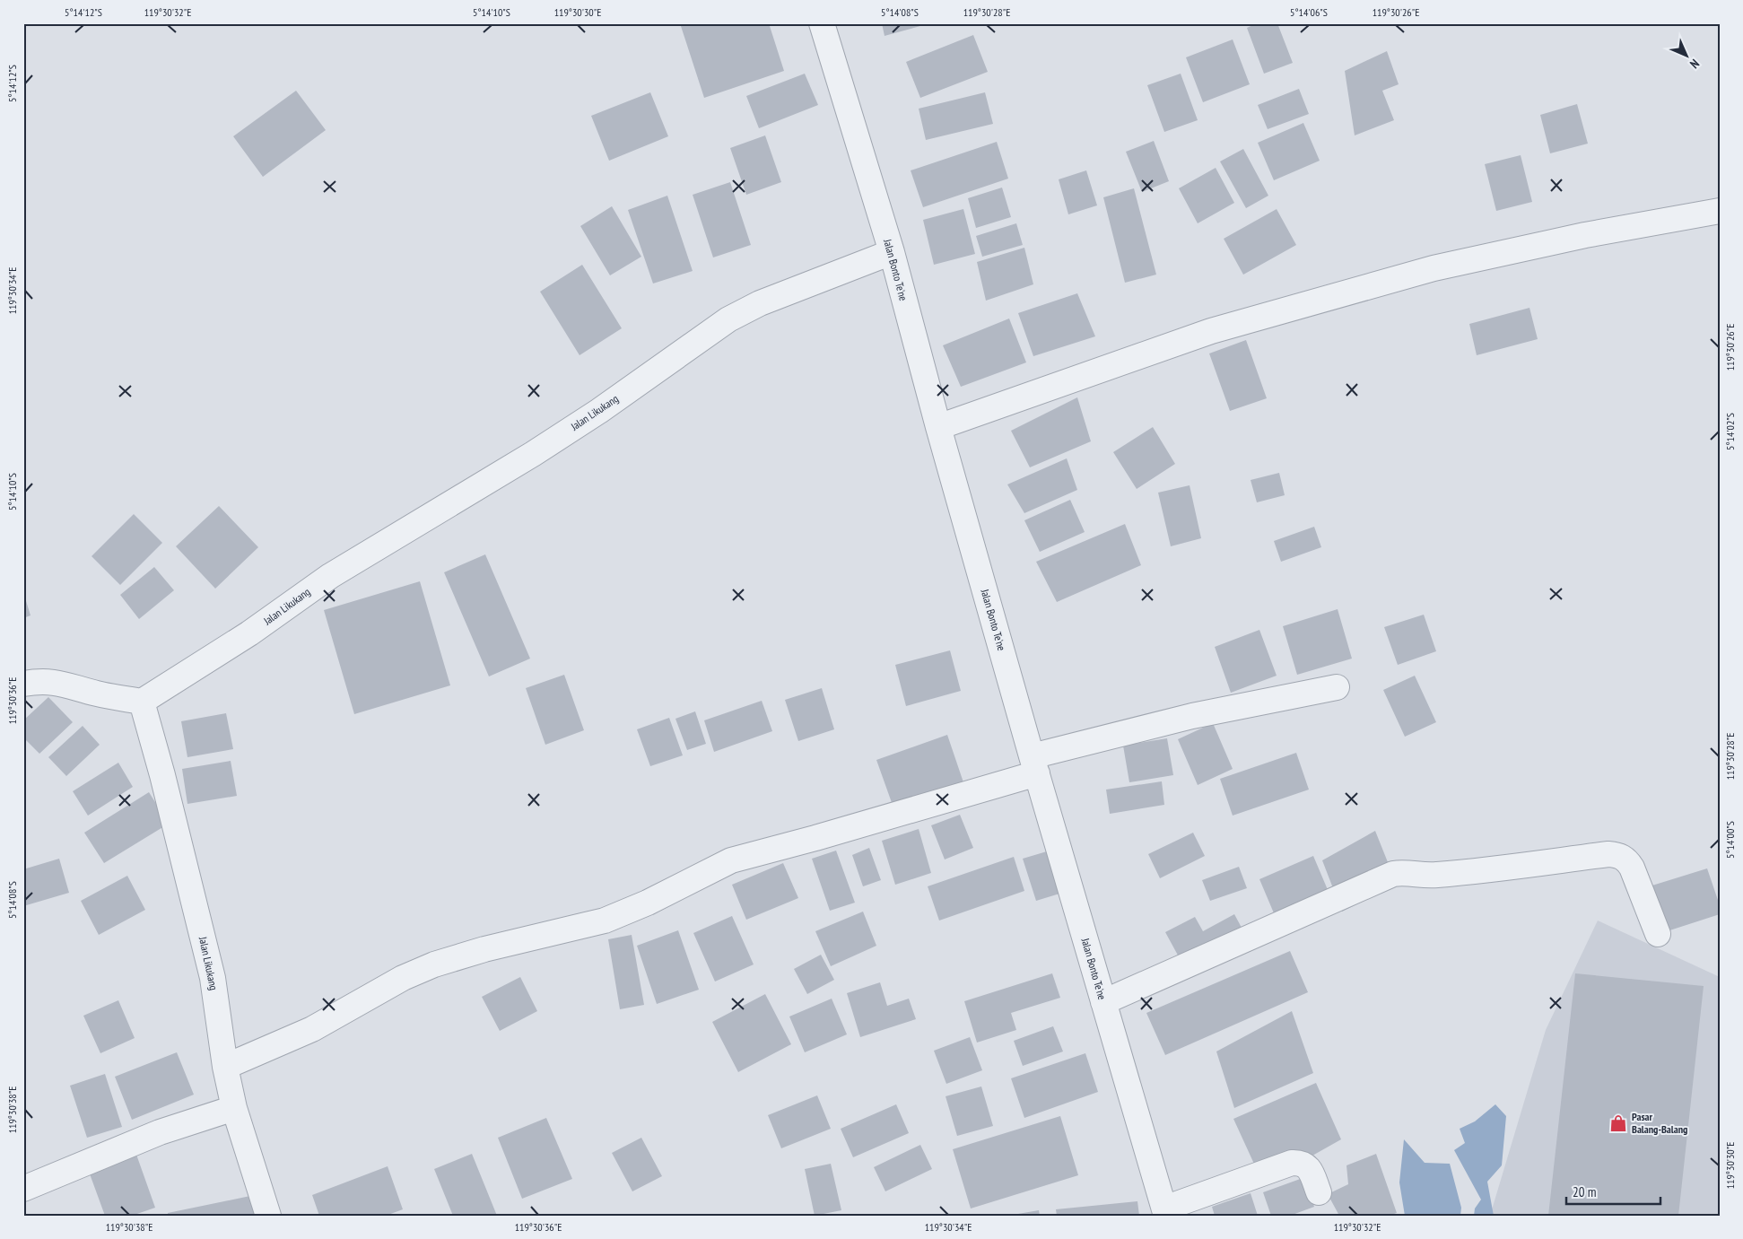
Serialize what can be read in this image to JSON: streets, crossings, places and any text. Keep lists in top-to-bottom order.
{
  "streets": {
    "street": ["Jalan Bonto Te'ne", "Jalan Likukang"]
  },
  "crossings": [
    ["Jalan Bonto Te'ne", "Jalan Likukang"]
  ],
  "places": {
    "shop": ["Pasar Balang-Balang"]
  },
  "scale_bar": "20 m",
  "north": "bottom right",
  "coordinates": [
    "5°14'12\"S",
    "119°30'32\"E",
    "5°14'10\"S",
    "119°30'30\"E",
    "5°14'08\"S",
    "119°30'28\"E",
    "5°14'06\"S",
    "119°30'26\"E",
    "119°30'34\"E",
    "5°14'02\"S",
    "119°30'36\"E",
    "5°14'00\"S",
    "119°30'38\"E"
  ]
}
